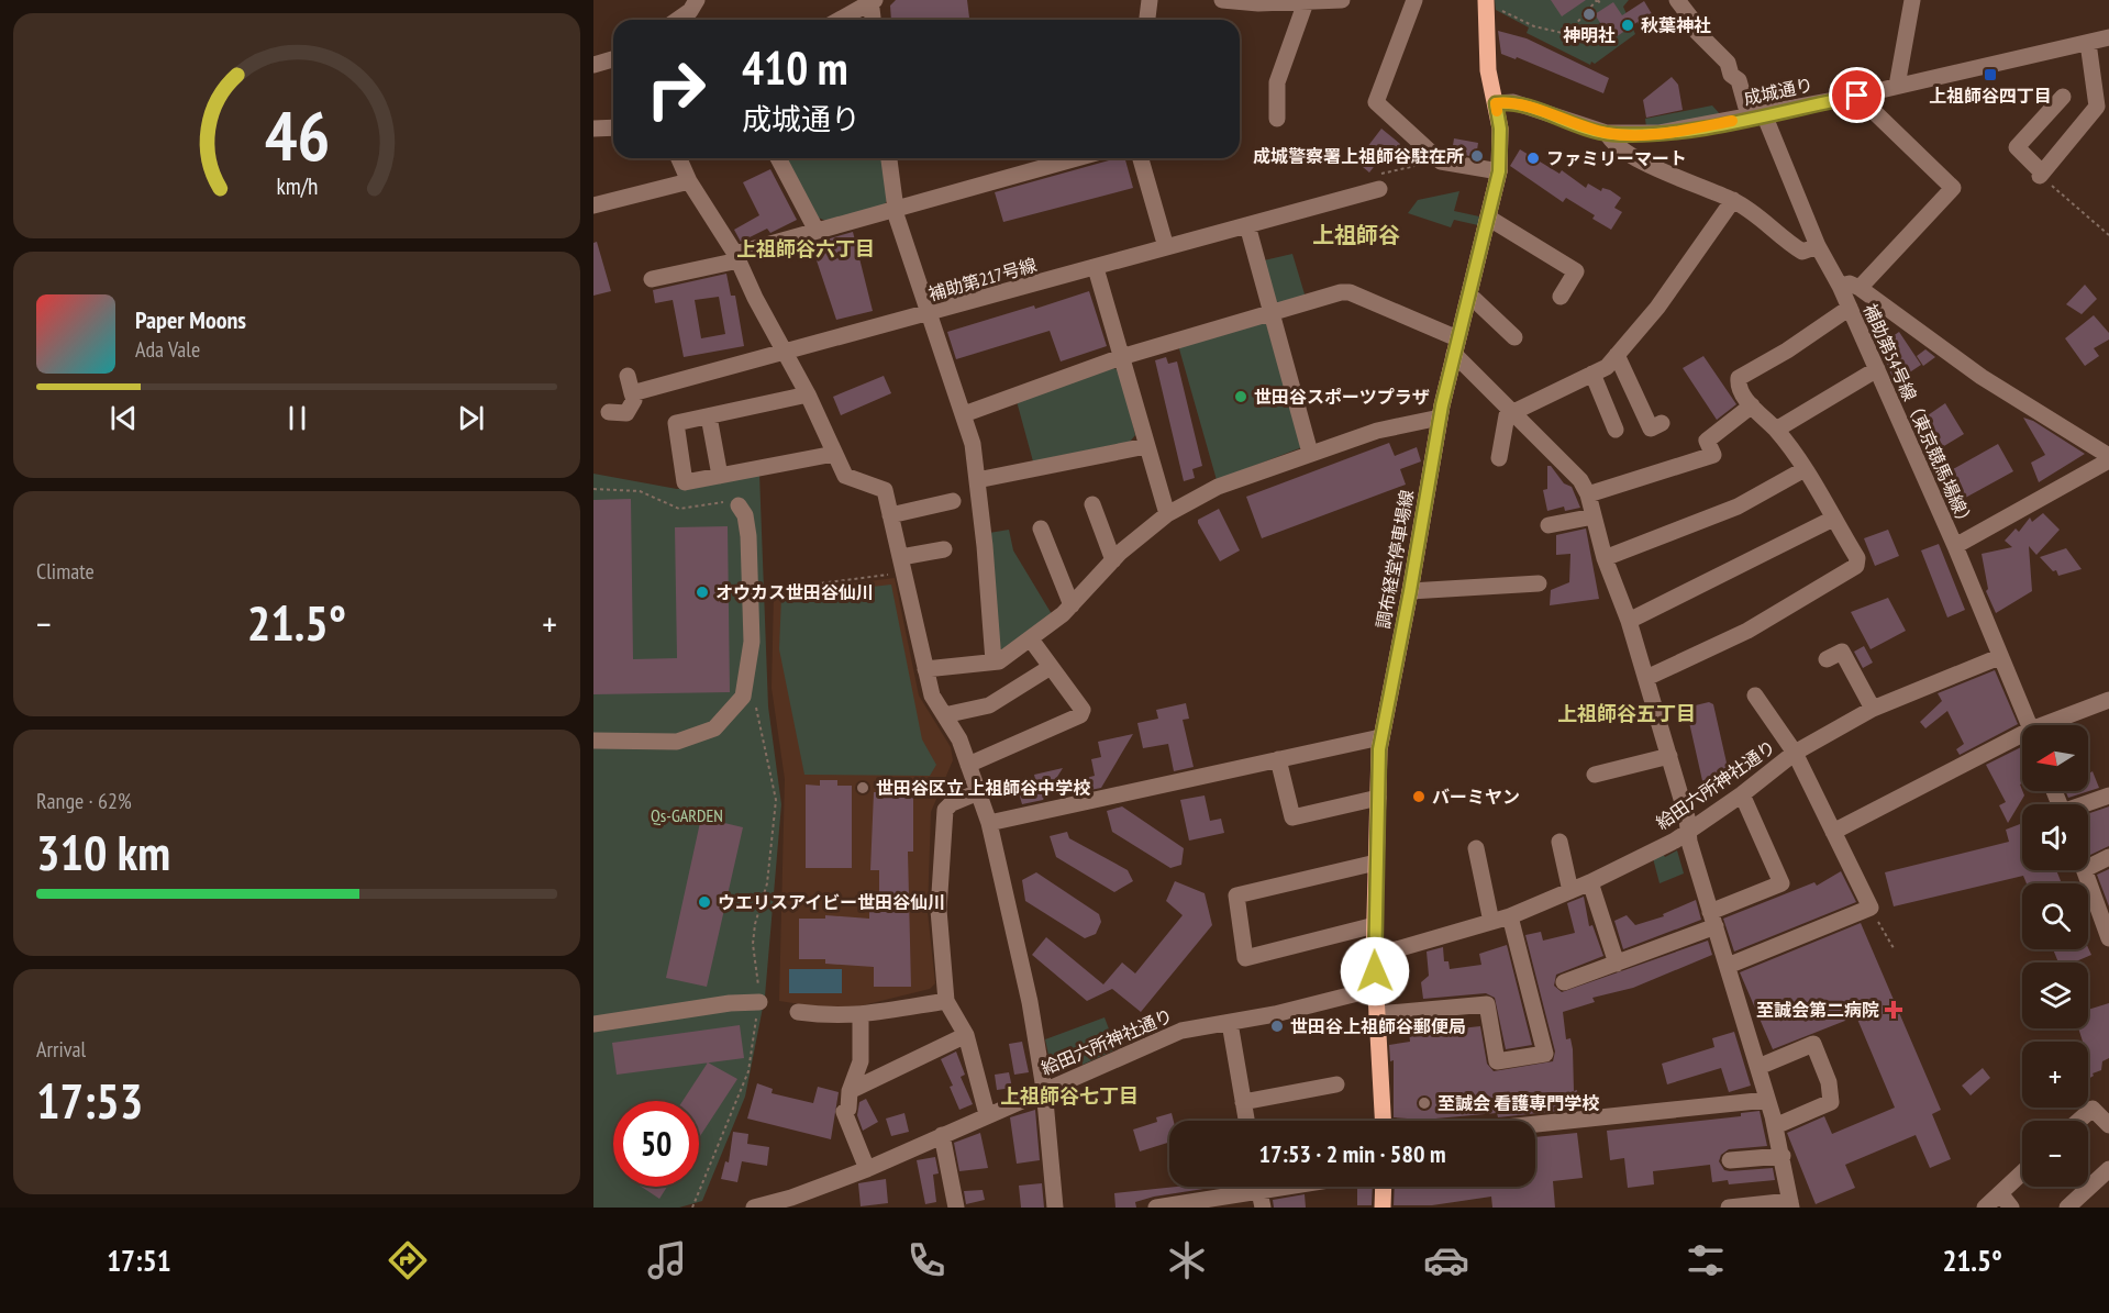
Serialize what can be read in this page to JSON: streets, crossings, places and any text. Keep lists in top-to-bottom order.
{
  "streets": {
    "main road": ["調布経堂停車場線"],
    "street": [
      "成城通り",
      "補助第217号線",
      "補助第54号線（東京競馬場線）",
      "給田六所神社通り"
    ]
  },
  "crossings": [
    ["成城通り", "補助第54号線（東京競馬場線）"],
    ["成城通り", "調布経堂停車場線"],
    ["補助第54号線（東京競馬場線）", "給田六所神社通り"],
    ["調布経堂停車場線", "給田六所神社通り"]
  ],
  "districts": [
    "上祖師谷",
    "上祖師谷六丁目",
    "上祖師谷五丁目",
    "上祖師谷七丁目"
  ],
  "parks": ["Qs-GARDEN"],
  "places": {
    "other": [
      "神明社",
      "秋葉神社",
      "成城警察署上祖師谷駐在所",
      "ファミリーマート",
      "世田谷スポーツプラザ",
      "オウカス世田谷仙川",
      "世田谷区立 上祖師谷中学校",
      "バーミヤン",
      "ウエリスアイビー世田谷仙川",
      "世田谷上祖師谷郵便局",
      "至誠会 看護専門学校"
    ],
    "transit": ["上祖師谷四丁目"],
    "health": ["至誠会第二病院"]
  },
  "north": "left",
  "page": {
    "turn": ["410 m", "成城通り"],
    "song": ["Paper Moons", "Ada Vale"],
    "tile": [
      "Climate",
      ["Range · 62%", "310 km"],
      ["Arrival", "17:53"]
    ],
    "heat": ["−", "21.5°", "+"],
    "map_buttons": ["+", "−"],
    "limit": "50",
    "trip": "17:53 · 2 min · 580 m",
    "tabs": ["17:51", "21.5°"],
    "gauge": ["46", "km/h"]
  }
}
